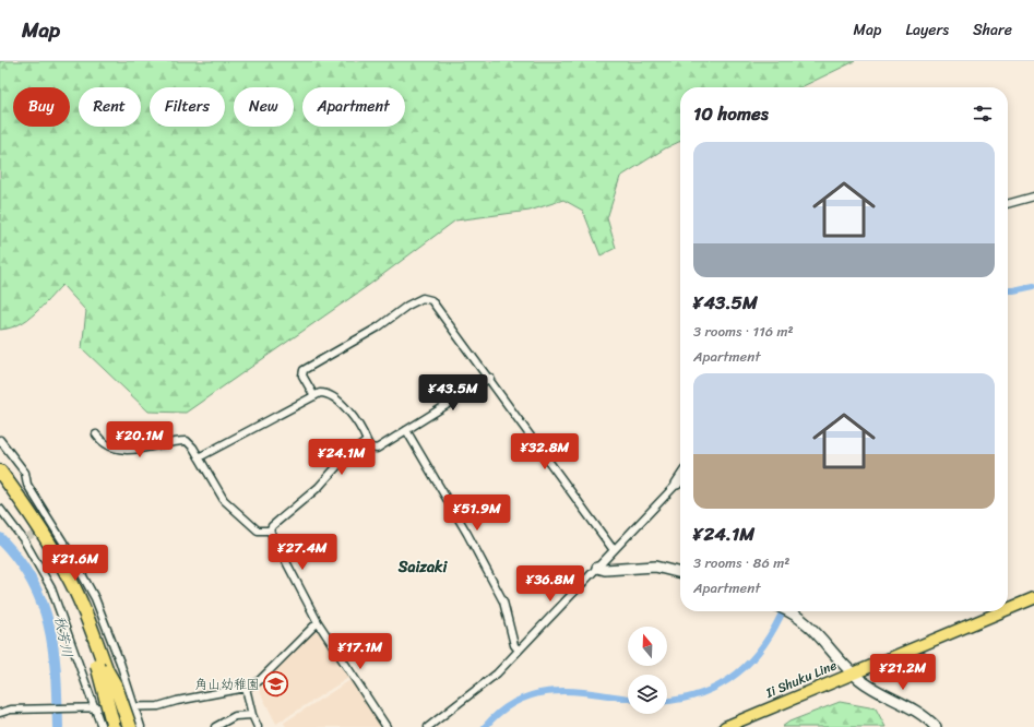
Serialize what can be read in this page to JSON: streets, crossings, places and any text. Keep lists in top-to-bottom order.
{
  "streets": {
    "main road": ["Ii Shuku Line"]
  },
  "districts": ["Saizaki"],
  "water": ["秋芳川"],
  "places": {
    "school or university": ["角山幼稚園"]
  },
  "north": "top",
  "page": {
    "header": "Map",
    "nav": ["Map", "Layers", "Share"],
    "chip": [
      "Buy",
      "Rent",
      "Filters",
      "New",
      "Apartment"
    ],
    "heading": "10 homes",
    "list": [
      {
        "name": "¥43.5M",
        "note": "3 rooms · 116 m² · Apartment"
      },
      {
        "name": "¥24.1M",
        "note": "3 rooms · 86 m² · Apartment"
      }
    ],
    "price": [
      "¥43.5M",
      "¥20.1M",
      "¥32.8M",
      "¥24.1M",
      "¥51.9M",
      "¥27.4M",
      "¥21.6M",
      "¥36.8M",
      "¥17.1M",
      "¥21.2M"
    ]
  }
}
